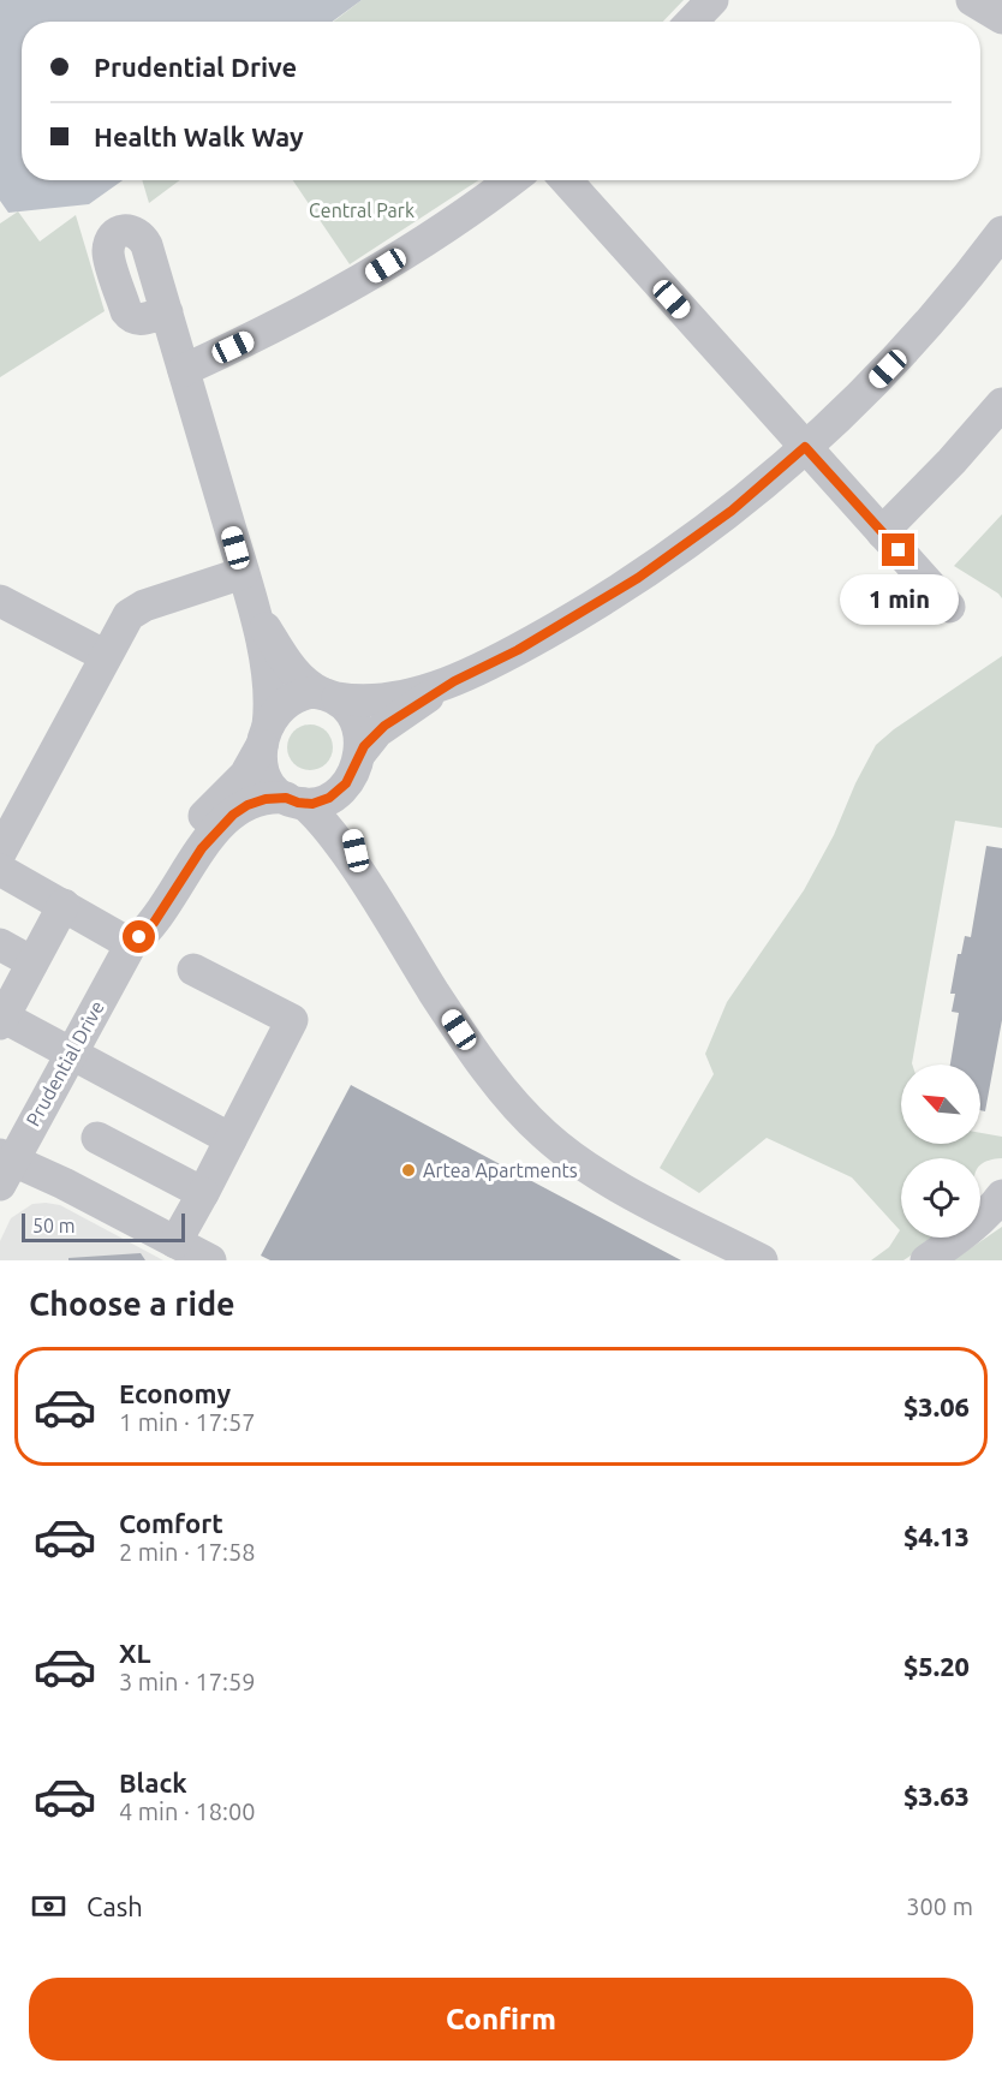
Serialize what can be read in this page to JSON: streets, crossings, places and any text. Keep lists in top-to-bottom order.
{
  "streets": {
    "street": ["Prudential Drive"]
  },
  "parks": ["Central Park"],
  "places": ["Artea Apartments"],
  "scale_bar": "50 m",
  "north": "top left",
  "page": {
    "banner": ["Prudential Drive", "Health Walk Way"],
    "bubble": "1 min",
    "scale": "50 m",
    "heading": "Choose a ride",
    "list": [
      {
        "name": "Economy",
        "note": "1 min · 17:57",
        "value": "$3.06"
      },
      {
        "name": "Comfort",
        "note": "2 min · 17:58",
        "value": "$4.13"
      },
      {
        "name": "XL",
        "note": "3 min · 17:59",
        "value": "$5.20"
      },
      {
        "name": "Black",
        "note": "4 min · 18:00",
        "value": "$3.63"
      }
    ],
    "pay": ["Cash", "300 m"],
    "buttons": "Confirm"
  }
}
